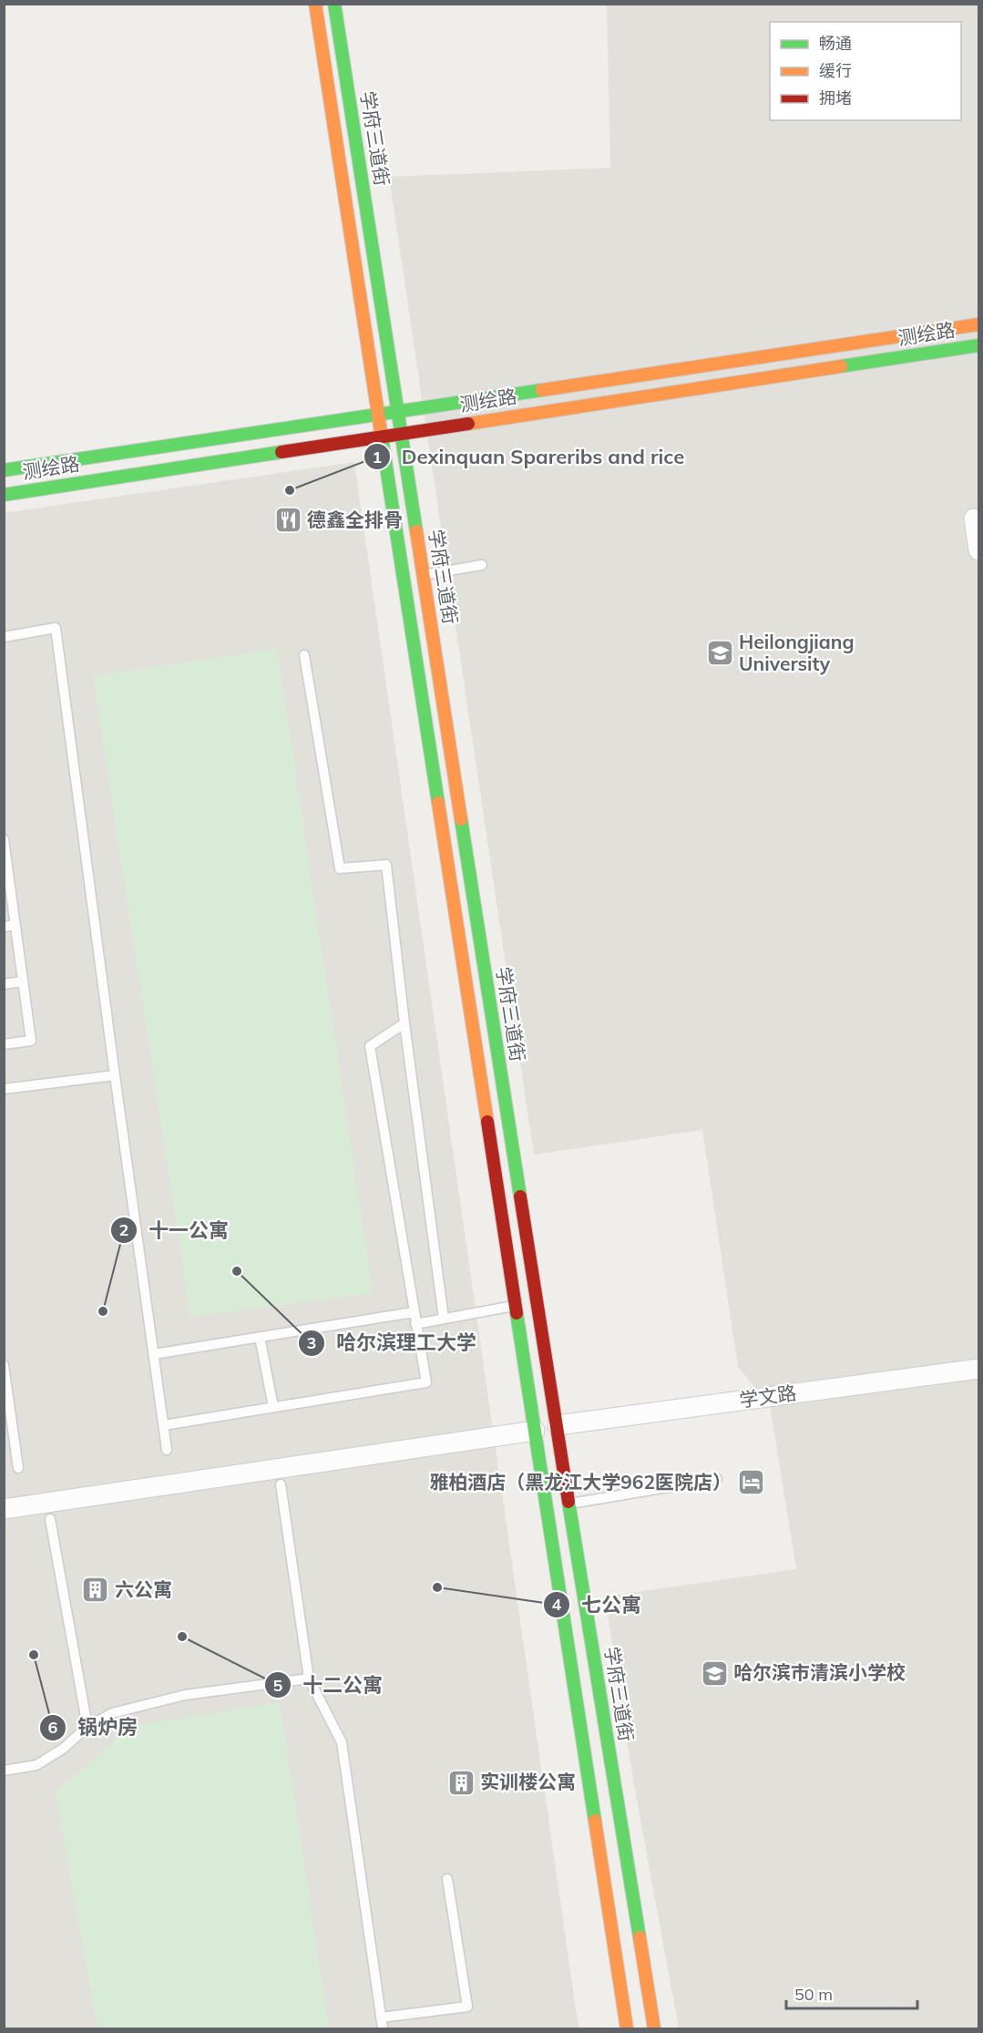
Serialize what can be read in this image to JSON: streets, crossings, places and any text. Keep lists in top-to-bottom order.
{
  "streets": {
    "main road": ["学府三道街", "测绘路"],
    "street": ["学文路"]
  },
  "crossings": [
    ["学府三道街", "测绘路"],
    ["学府三道街", "学文路"]
  ],
  "places": {
    "other": [
      "Dexinquan Spareribs and rice",
      "哈尔滨理工大学",
      "十一公寓",
      "七公寓",
      "十二公寓",
      "锅炉房"
    ],
    "restaurant": ["德鑫全排骨"],
    "school or university": ["Heilongjiang University", "哈尔滨市清滨小学校"],
    "hotel": ["雅柏酒店（黑龙江大学962医院店）"],
    "building": ["六公寓", "实训楼公寓"]
  },
  "legend": ["畅通", "缓行", "拥堵"],
  "scale_bar": "50 m"
}
